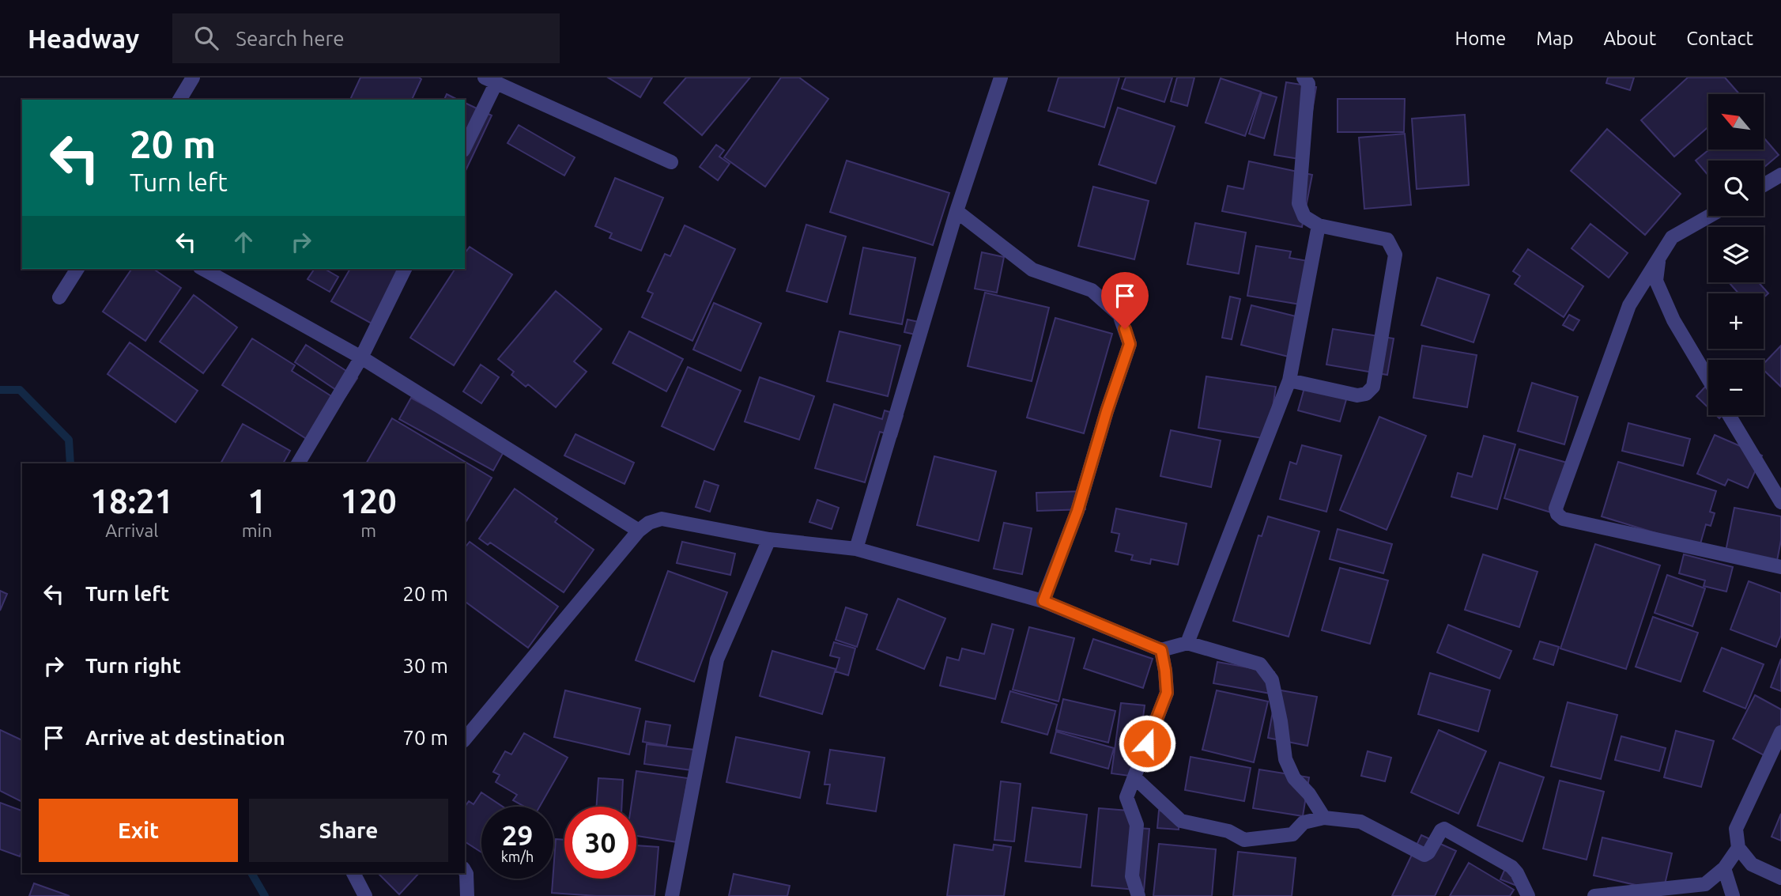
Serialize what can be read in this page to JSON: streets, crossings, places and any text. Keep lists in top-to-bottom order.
{
  "north": "top left",
  "page": {
    "header": "Headway",
    "search": "Search here",
    "nav": [
      "Home",
      "Map",
      "About",
      "Contact"
    ],
    "map_buttons": ["+", "−"],
    "turn": ["20 m", "Turn left"],
    "eta": [
      "18:21",
      "Arrival",
      "1",
      "min",
      "120",
      "m"
    ],
    "list": [
      {
        "name": "Turn left",
        "value": "20 m"
      },
      {
        "name": "Turn right",
        "value": "30 m"
      },
      {
        "name": "Arrive at destination",
        "value": "70 m"
      }
    ],
    "buttons": ["Exit", "Share"],
    "speed": "29 km/h",
    "limit": "30"
  }
}
